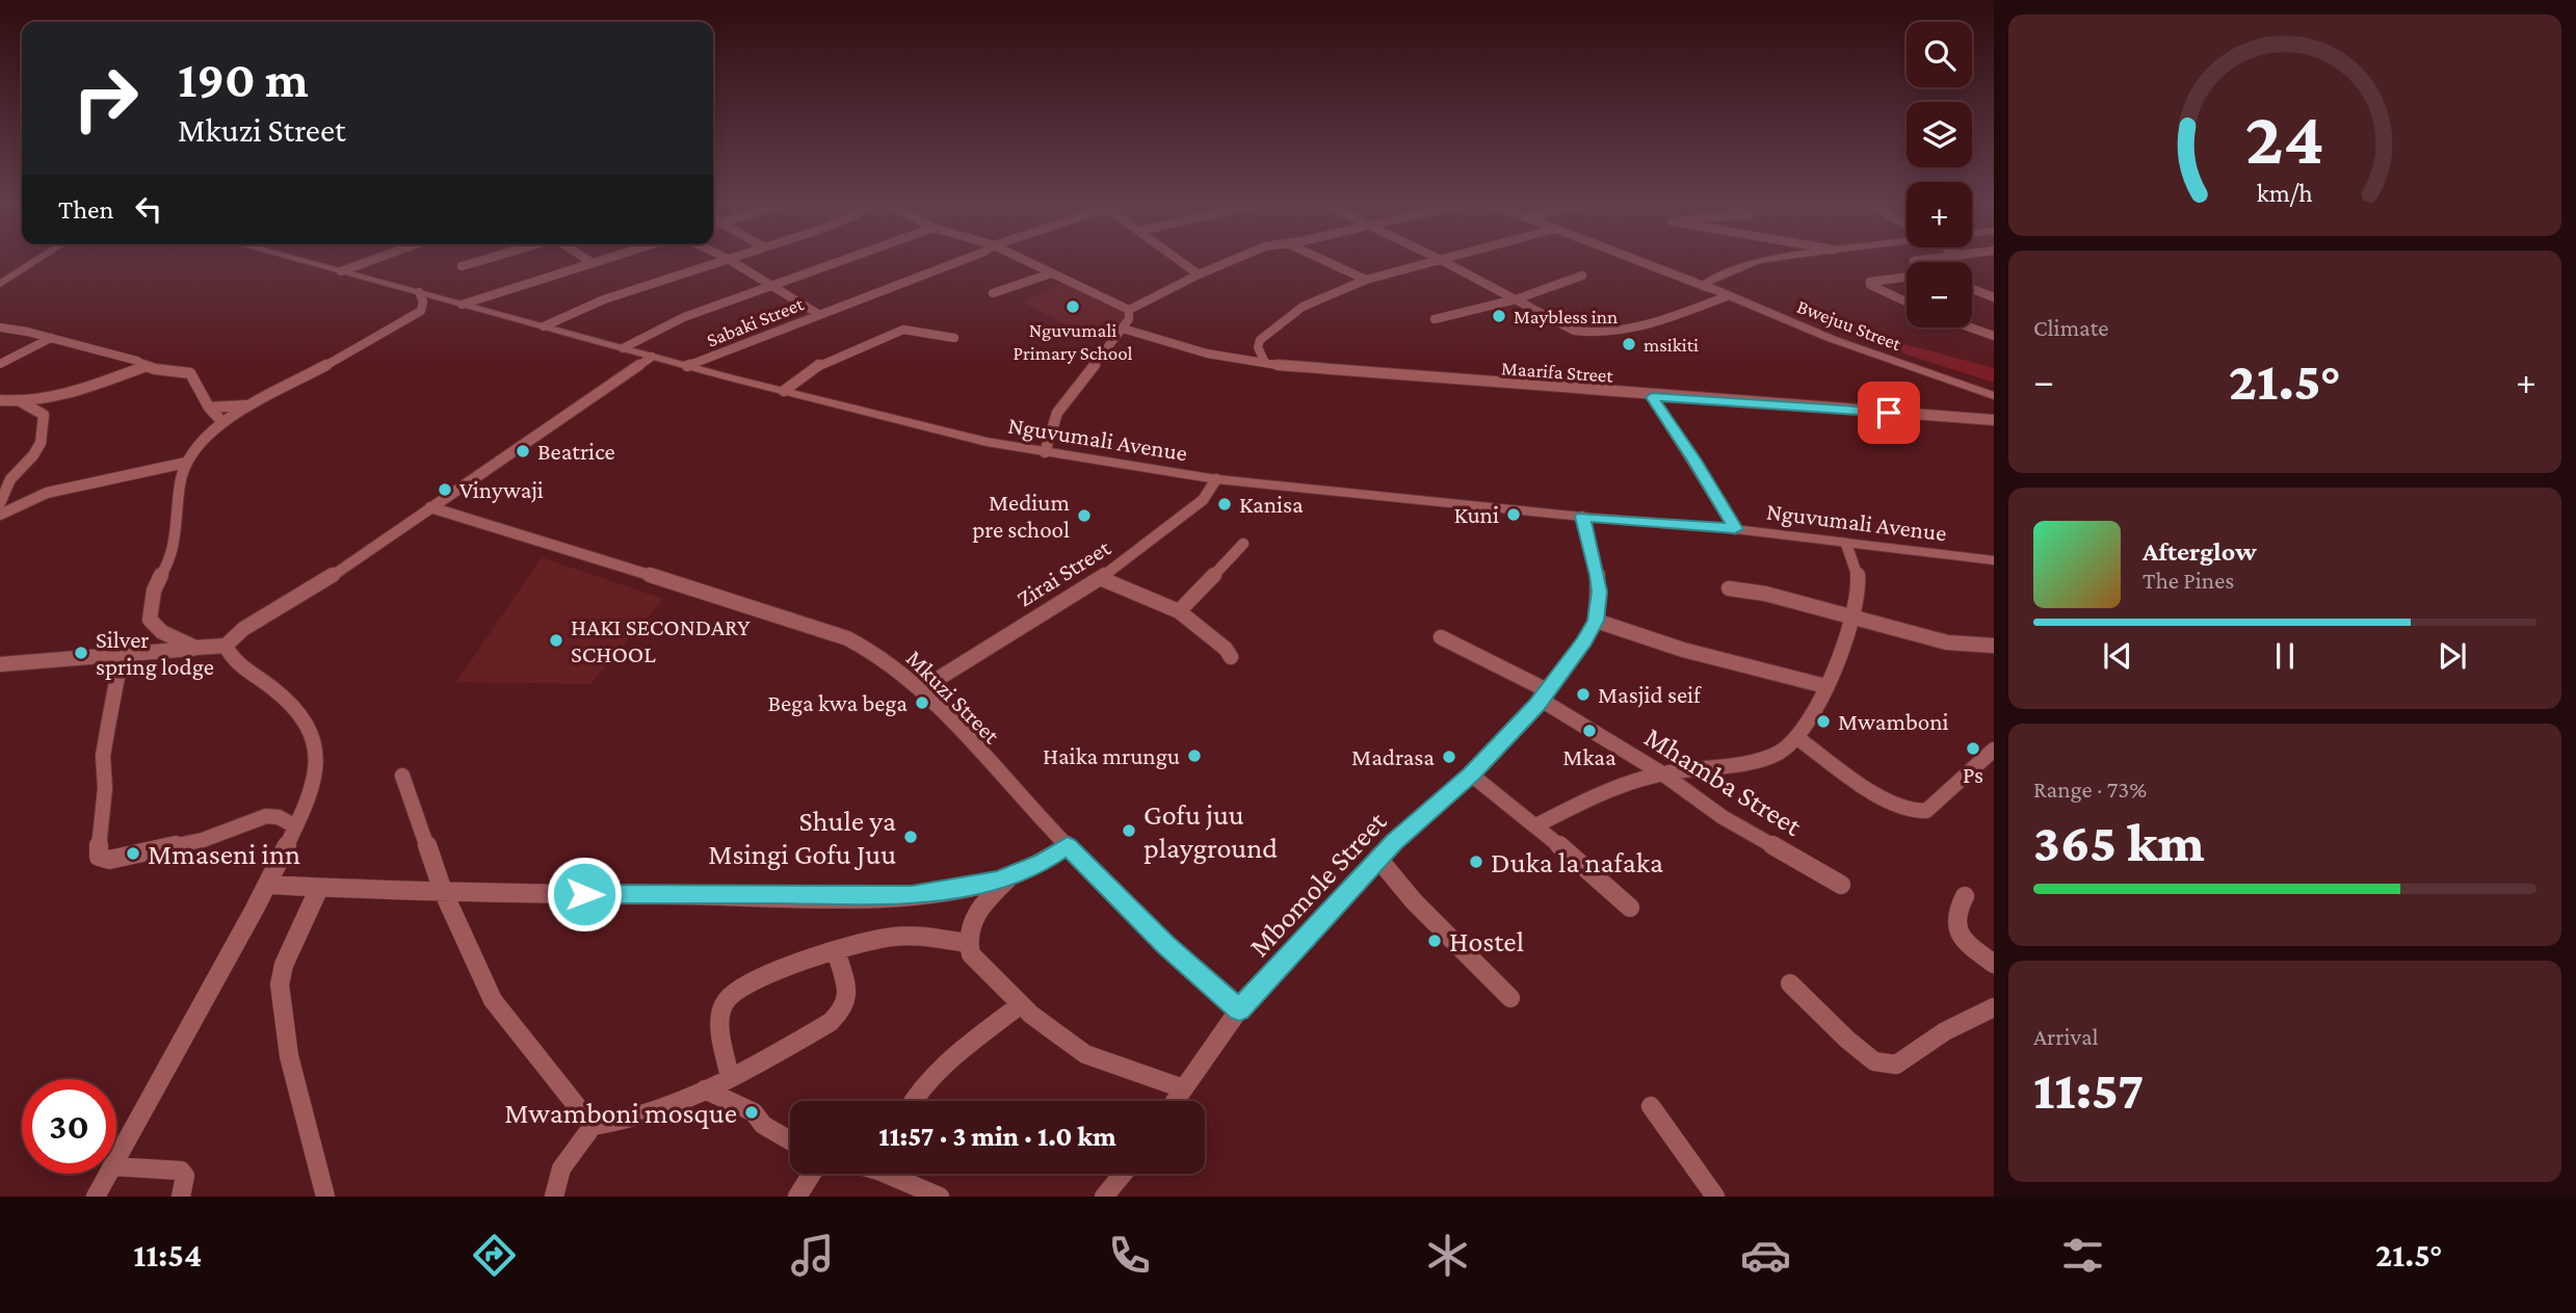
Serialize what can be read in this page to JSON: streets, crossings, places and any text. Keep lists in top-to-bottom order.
{
  "streets": {
    "street": [
      "Sabaki Street",
      "Bwejuu Street",
      "Maarifa Street",
      "Nguvumali Avenue",
      "Zirai Street",
      "Mkuzi Street",
      "Mhamba Street",
      "Mbomole Street"
    ]
  },
  "crossings": [
    ["Sabaki Street", "Nguvumali Avenue"],
    ["Nguvumali Avenue", "Zirai Street"],
    ["Nguvumali Avenue", "Mbomole Street"],
    ["Zirai Street", "Mkuzi Street"],
    ["Mkuzi Street", "Mbomole Street"],
    ["Mhamba Street", "Mbomole Street"]
  ],
  "places": [
    "Nguvumali Primary School",
    "Maybless inn",
    "msikiti",
    "Beatrice",
    "Vinywaji",
    "Kanisa",
    "Kuni",
    "Medium pre school",
    "HAKI SECONDARY SCHOOL",
    "Silver spring lodge",
    "Masjid seif",
    "Bega kwa bega",
    "Mwamboni",
    "Mkaa",
    "Ps",
    "Haika mrungu",
    "Madrasa",
    "Gofu juu playground",
    "Shule ya Msingi Gofu Juu",
    "Mmaseni inn",
    "Duka la nafaka",
    "Hostel",
    "Mwamboni mosque"
  ],
  "page": {
    "map_buttons": ["+", "−"],
    "turn": ["190 m", "Mkuzi Street"],
    "then": "Then",
    "tile": [
      "Climate",
      ["Range · 73%", "365 km"],
      ["Arrival", "11:57"]
    ],
    "heat": ["−", "21.5°", "+"],
    "song": ["Afterglow", "The Pines"],
    "limit": "30",
    "trip": "11:57 · 3 min · 1.0 km",
    "tabs": ["11:54", "21.5°"],
    "gauge": ["24", "km/h"]
  }
}
